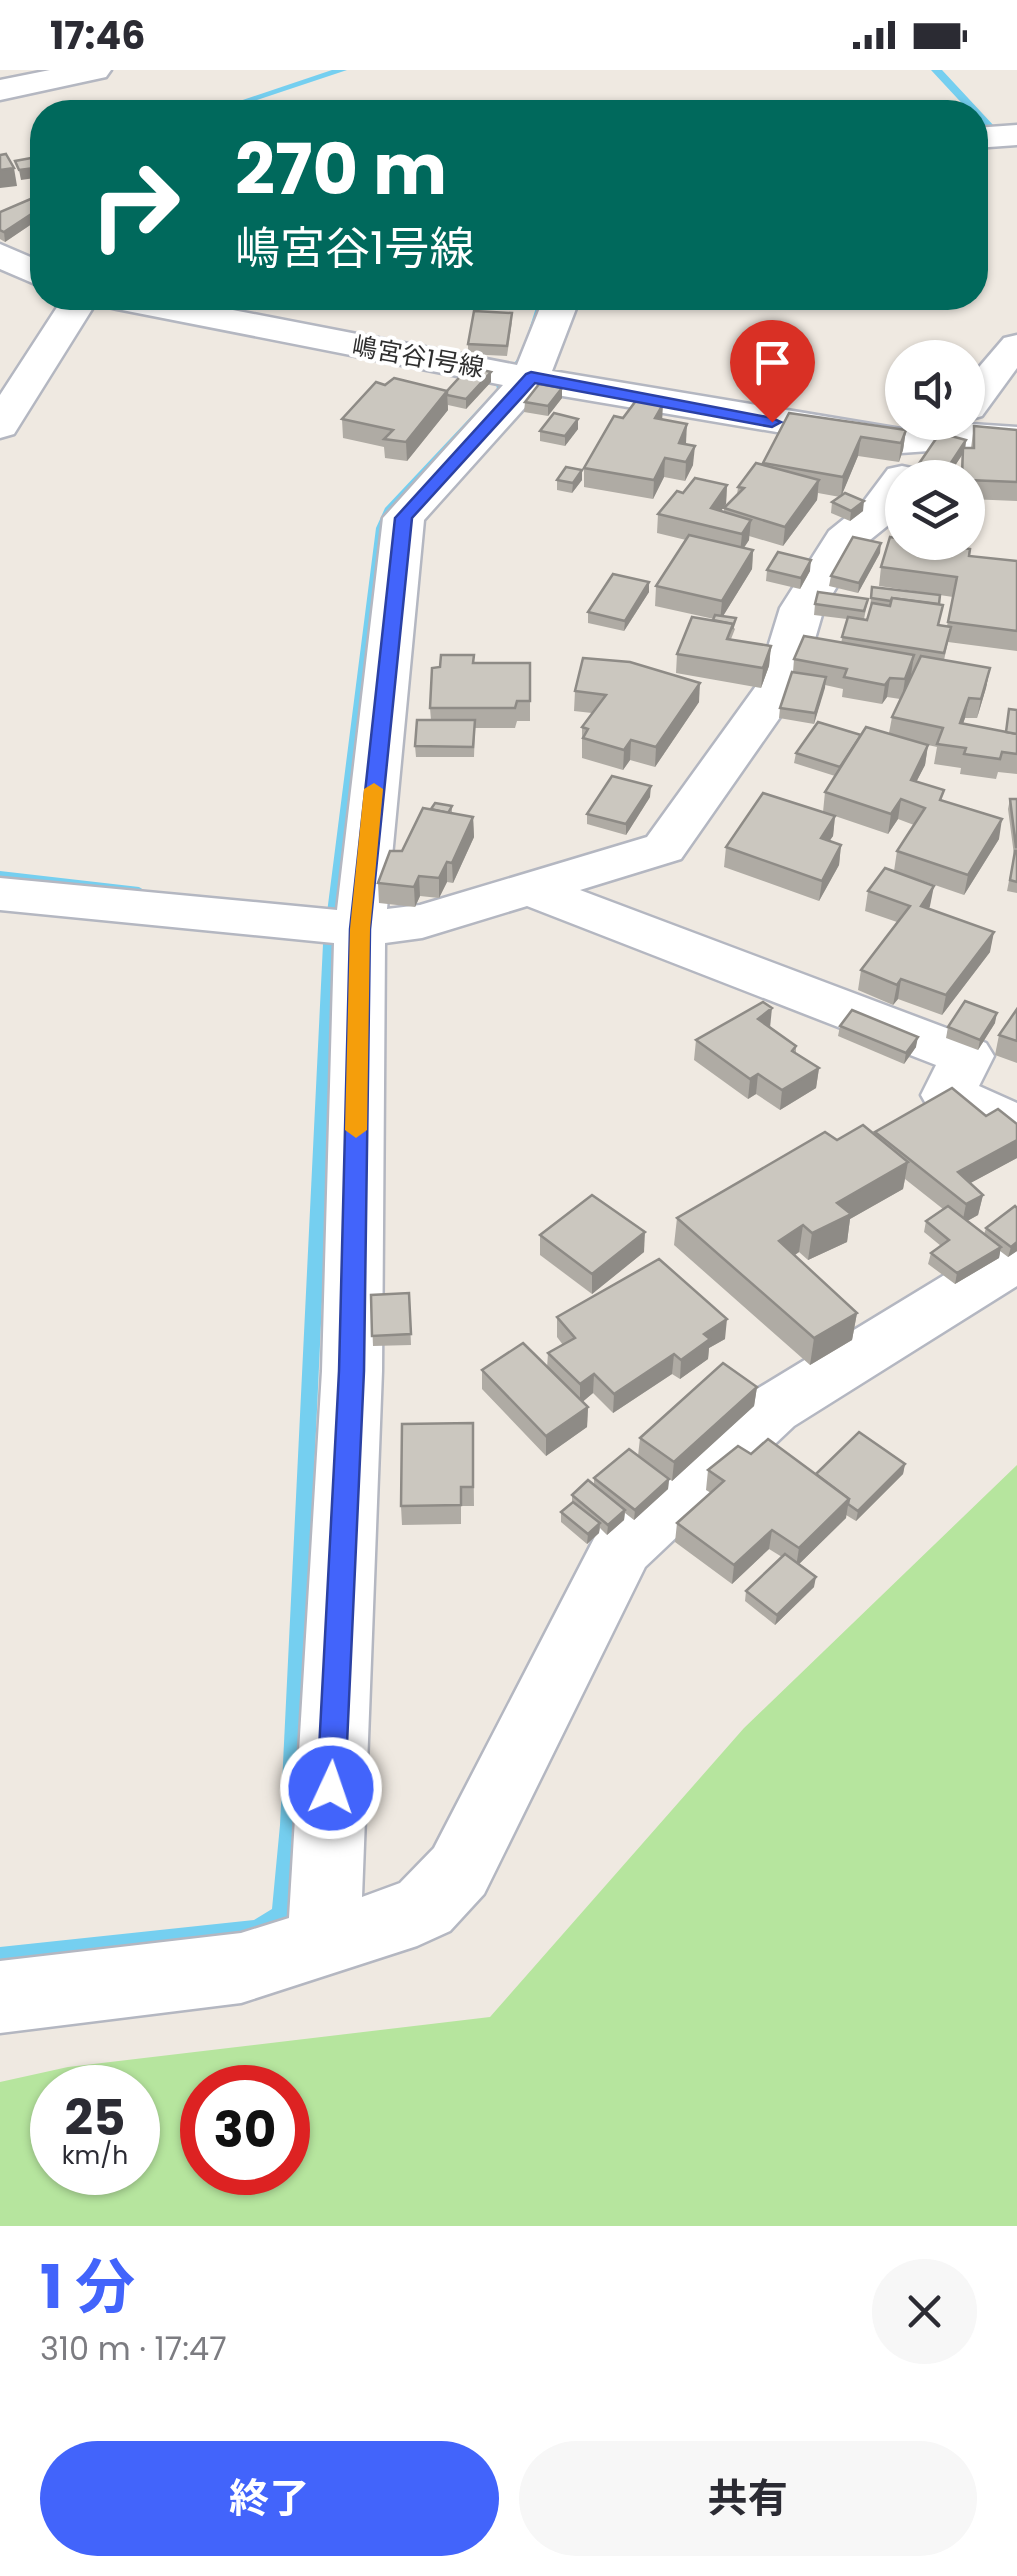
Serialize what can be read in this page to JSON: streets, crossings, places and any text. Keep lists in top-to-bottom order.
{
  "streets": {
    "street": ["嶋宮谷1号線"]
  },
  "page": {
    "status": "17:46",
    "turn": ["270 m", "嶋宮谷1号線"],
    "speed": "25 km/h",
    "limit": "30",
    "heading": ["1 分", "310 m · 17:47"],
    "buttons": ["終了", "共有"]
  }
}
